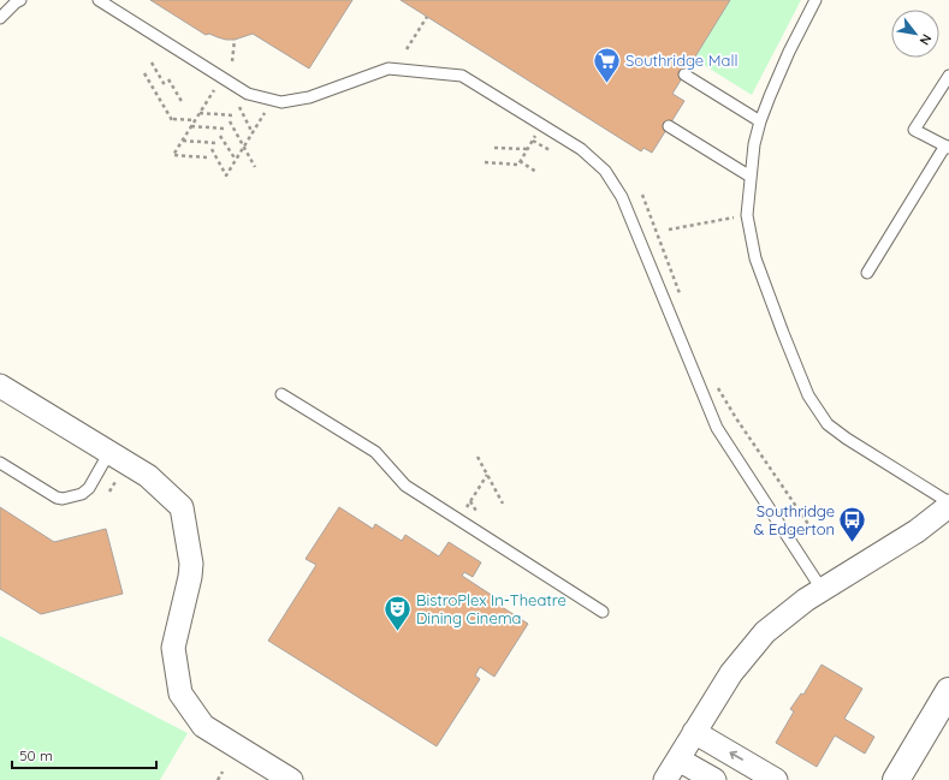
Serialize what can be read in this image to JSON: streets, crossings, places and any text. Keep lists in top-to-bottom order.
{
  "places": {
    "supermarket": ["Southridge Mall"],
    "bus stop": ["Southridge & Edgerton"],
    "theatre": ["BistroPlex In-Theatre Dining Cinema"]
  },
  "scale_bar": "50 m",
  "north": "bottom right"
}
